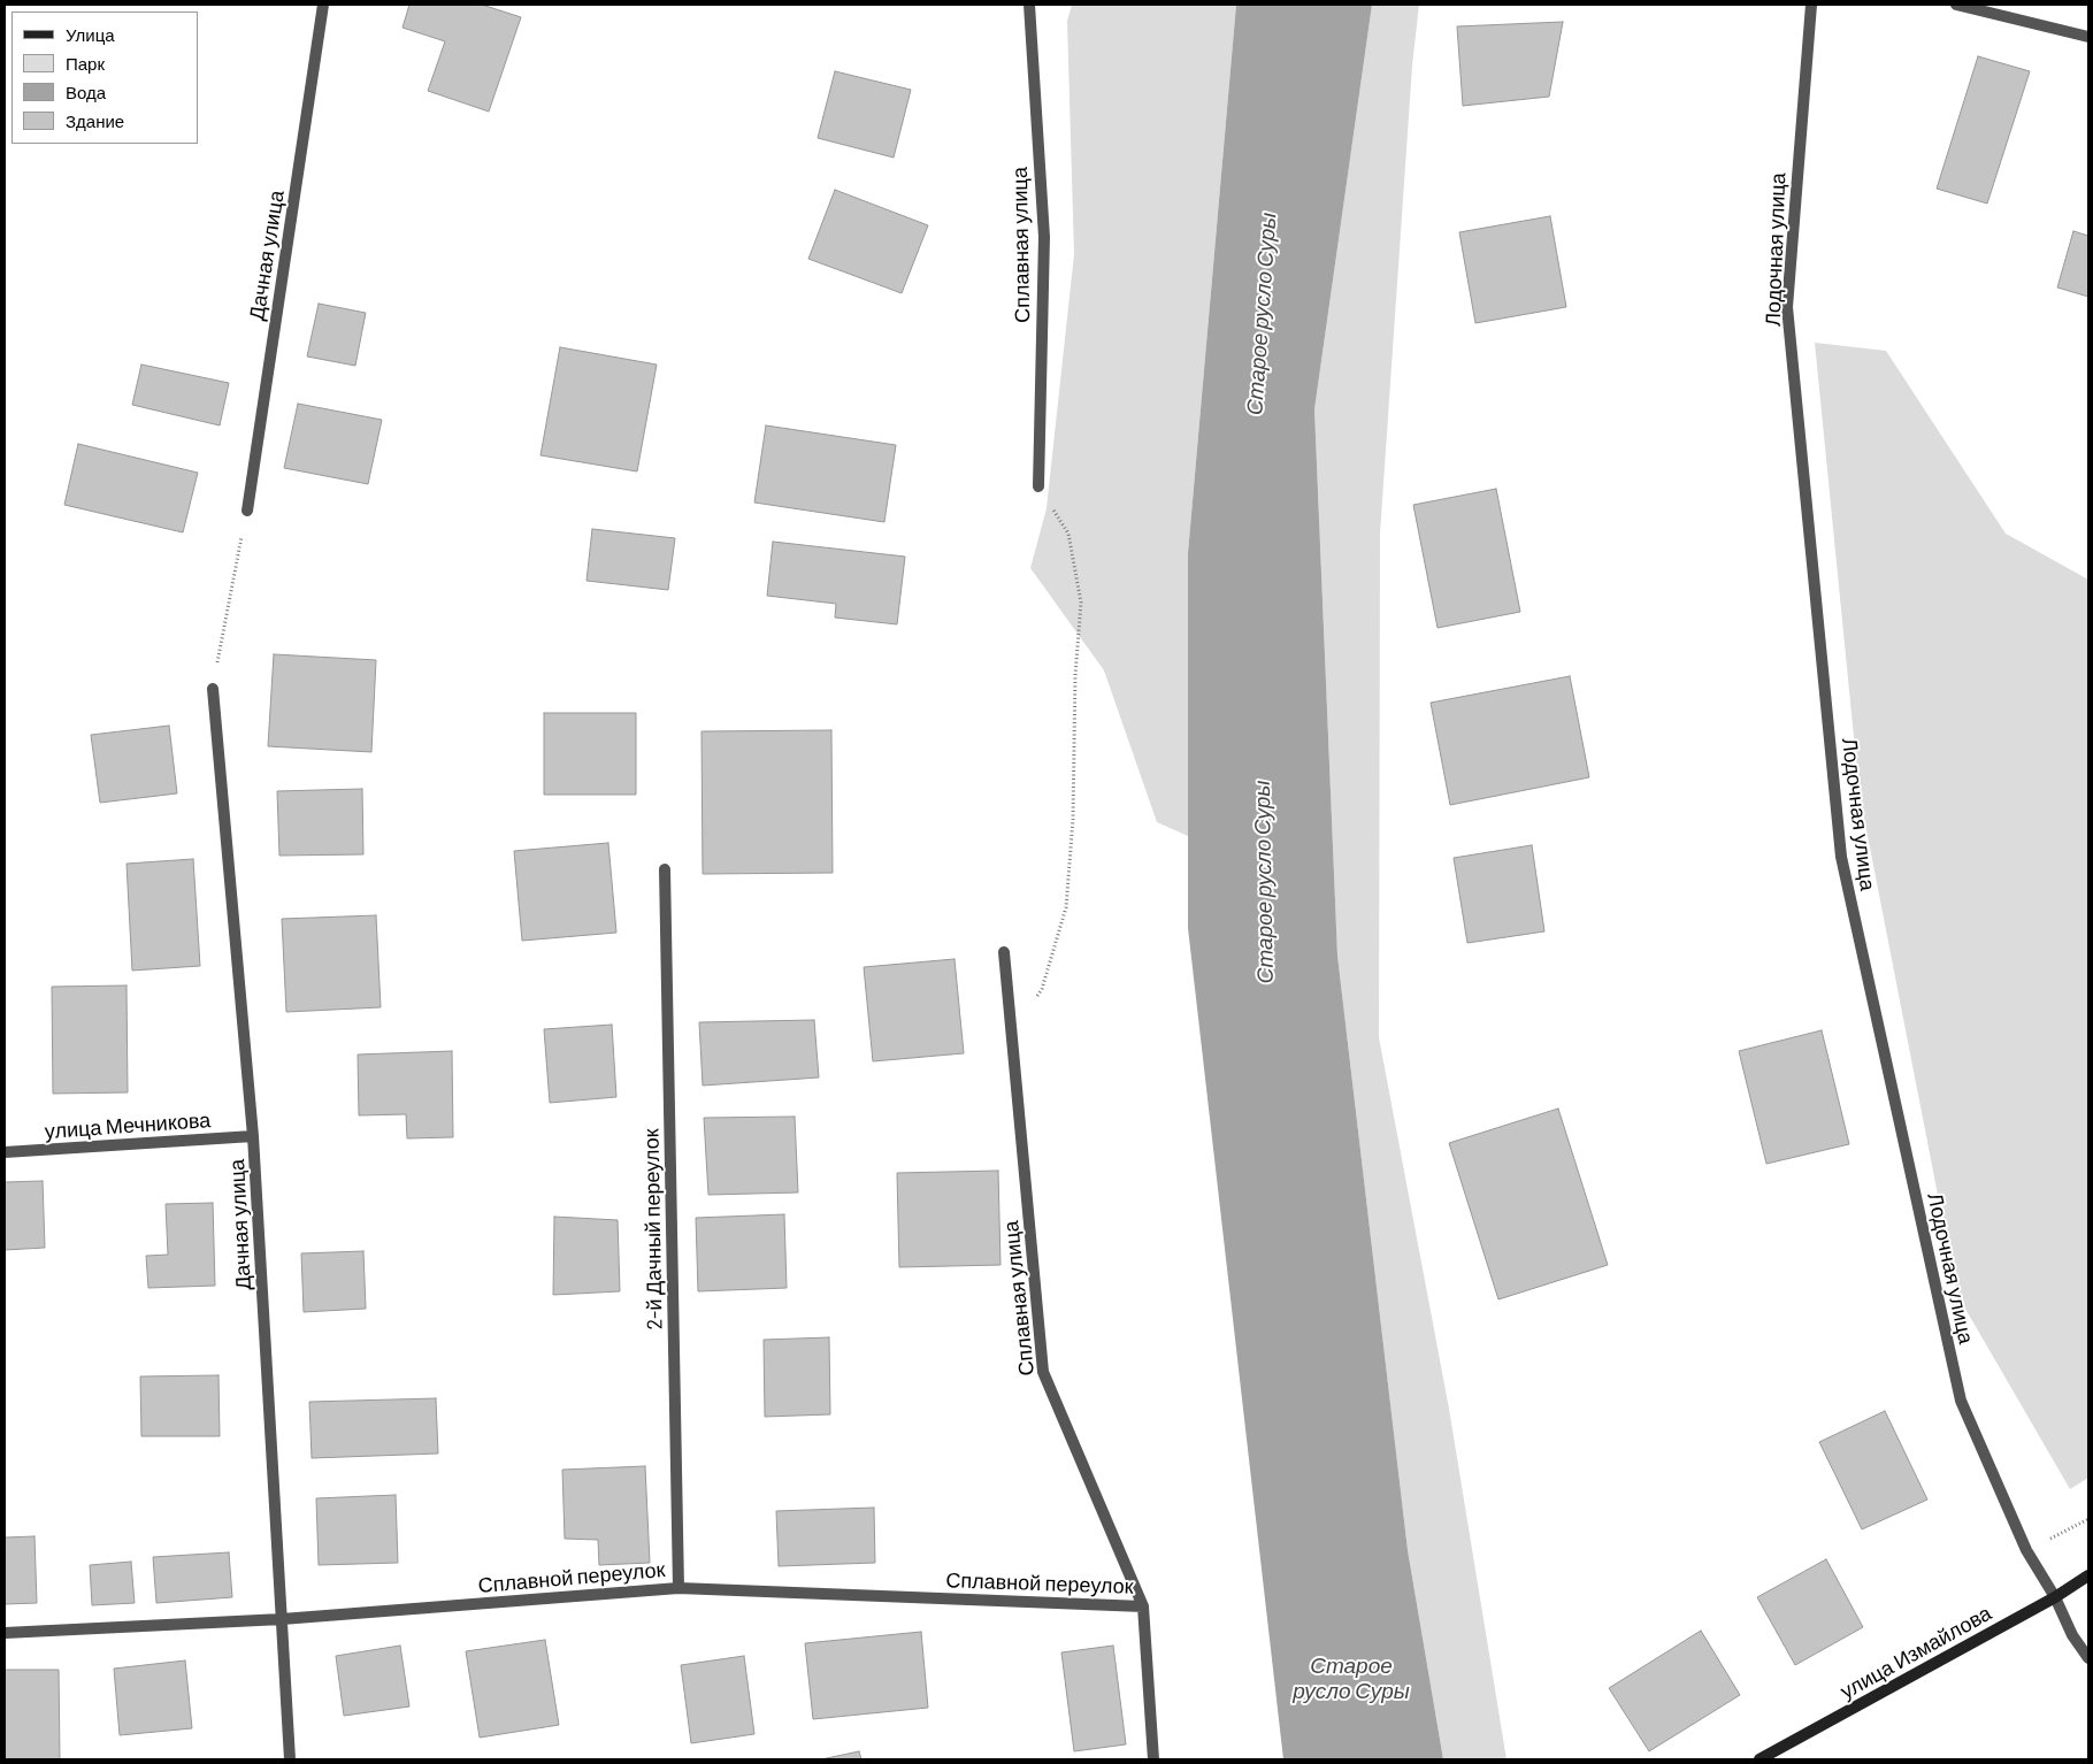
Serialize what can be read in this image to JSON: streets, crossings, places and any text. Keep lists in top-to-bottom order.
{
  "streets": {
    "main road": ["улица Измайлова"],
    "street": [
      "Сплавная улица",
      "Лодочная улица",
      "Дачная улица",
      "улица Мечникова",
      "2-й Дачный переулок",
      "Сплавной переулок"
    ]
  },
  "crossings": [
    ["Сплавная улица", "Сплавной переулок"],
    ["Лодочная улица", "улица Измайлова"],
    ["Дачная улица", "улица Мечникова"],
    ["Дачная улица", "Сплавной переулок"],
    ["2-й Дачный переулок", "Сплавной переулок"]
  ],
  "water": ["Старое русло Суры"],
  "legend": [
    "Улица",
    "Парк",
    "Вода",
    "Здание"
  ]
}
